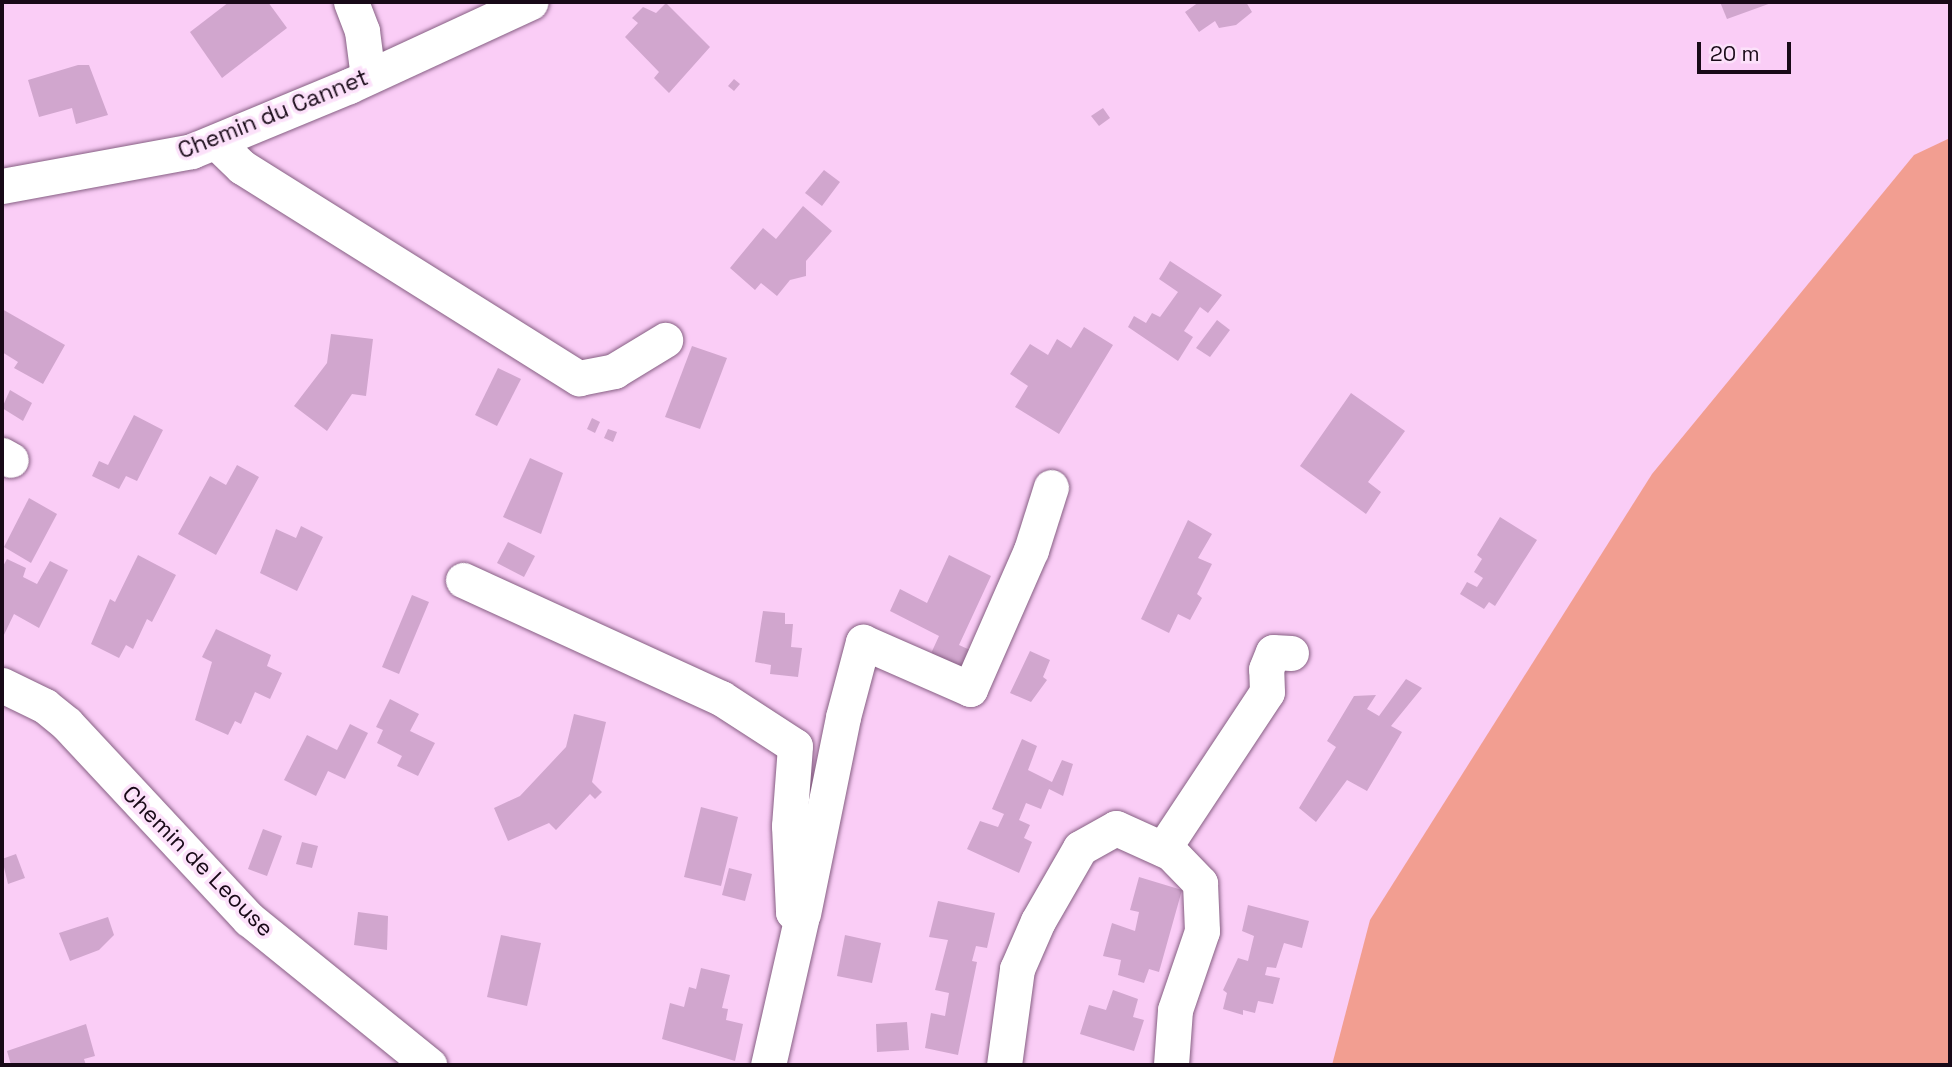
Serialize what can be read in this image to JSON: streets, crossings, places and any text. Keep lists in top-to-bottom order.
{
  "streets": {
    "street": ["Chemin du Cannet", "Chemin de Leouse"]
  },
  "scale_bar": "20 m"
}
